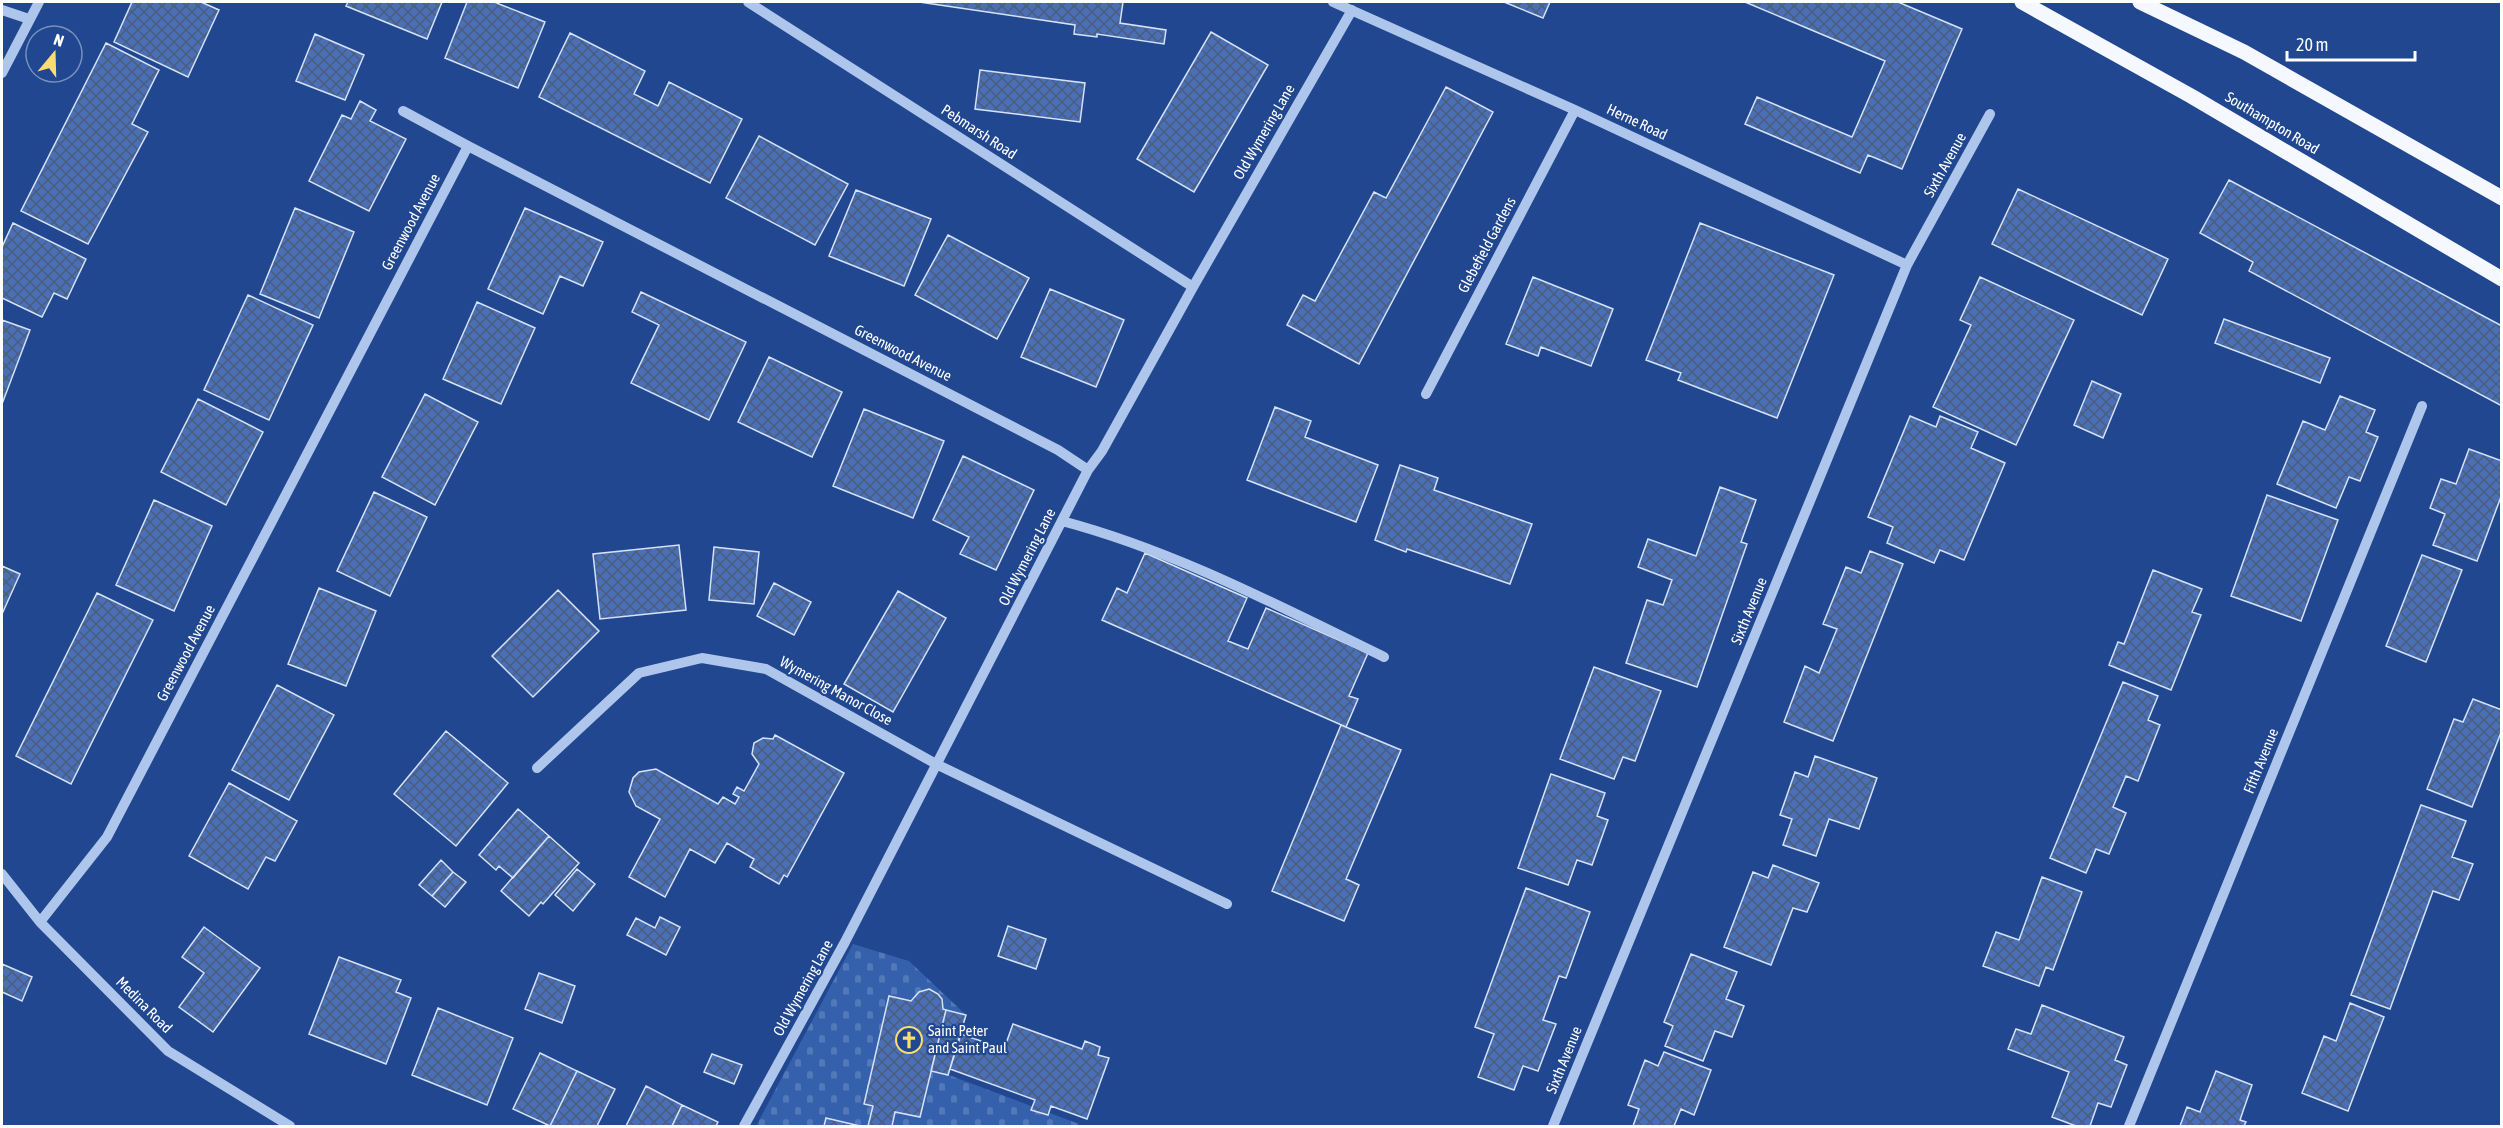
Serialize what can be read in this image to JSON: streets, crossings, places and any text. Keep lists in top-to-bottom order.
{
  "streets": {
    "main road": ["Southampton Road"],
    "street": [
      "Herne Road",
      "Pebmarsh Road",
      "Old Wymering Lane",
      "Sixth Avenue",
      "Greenwood Avenue",
      "Glebefield Gardens",
      "Wymering Manor Close",
      "Fifth Avenue",
      "Medina Road"
    ]
  },
  "crossings": [
    ["Herne Road", "Old Wymering Lane"],
    ["Herne Road", "Sixth Avenue"],
    ["Herne Road", "Glebefield Gardens"],
    ["Pebmarsh Road", "Old Wymering Lane"],
    ["Old Wymering Lane", "Greenwood Avenue"],
    ["Old Wymering Lane", "Wymering Manor Close"],
    ["Greenwood Avenue", "Medina Road"]
  ],
  "places": {
    "church": ["Saint Peter and Saint Paul"]
  },
  "scale_bar": "20 m",
  "north": "top"
}
